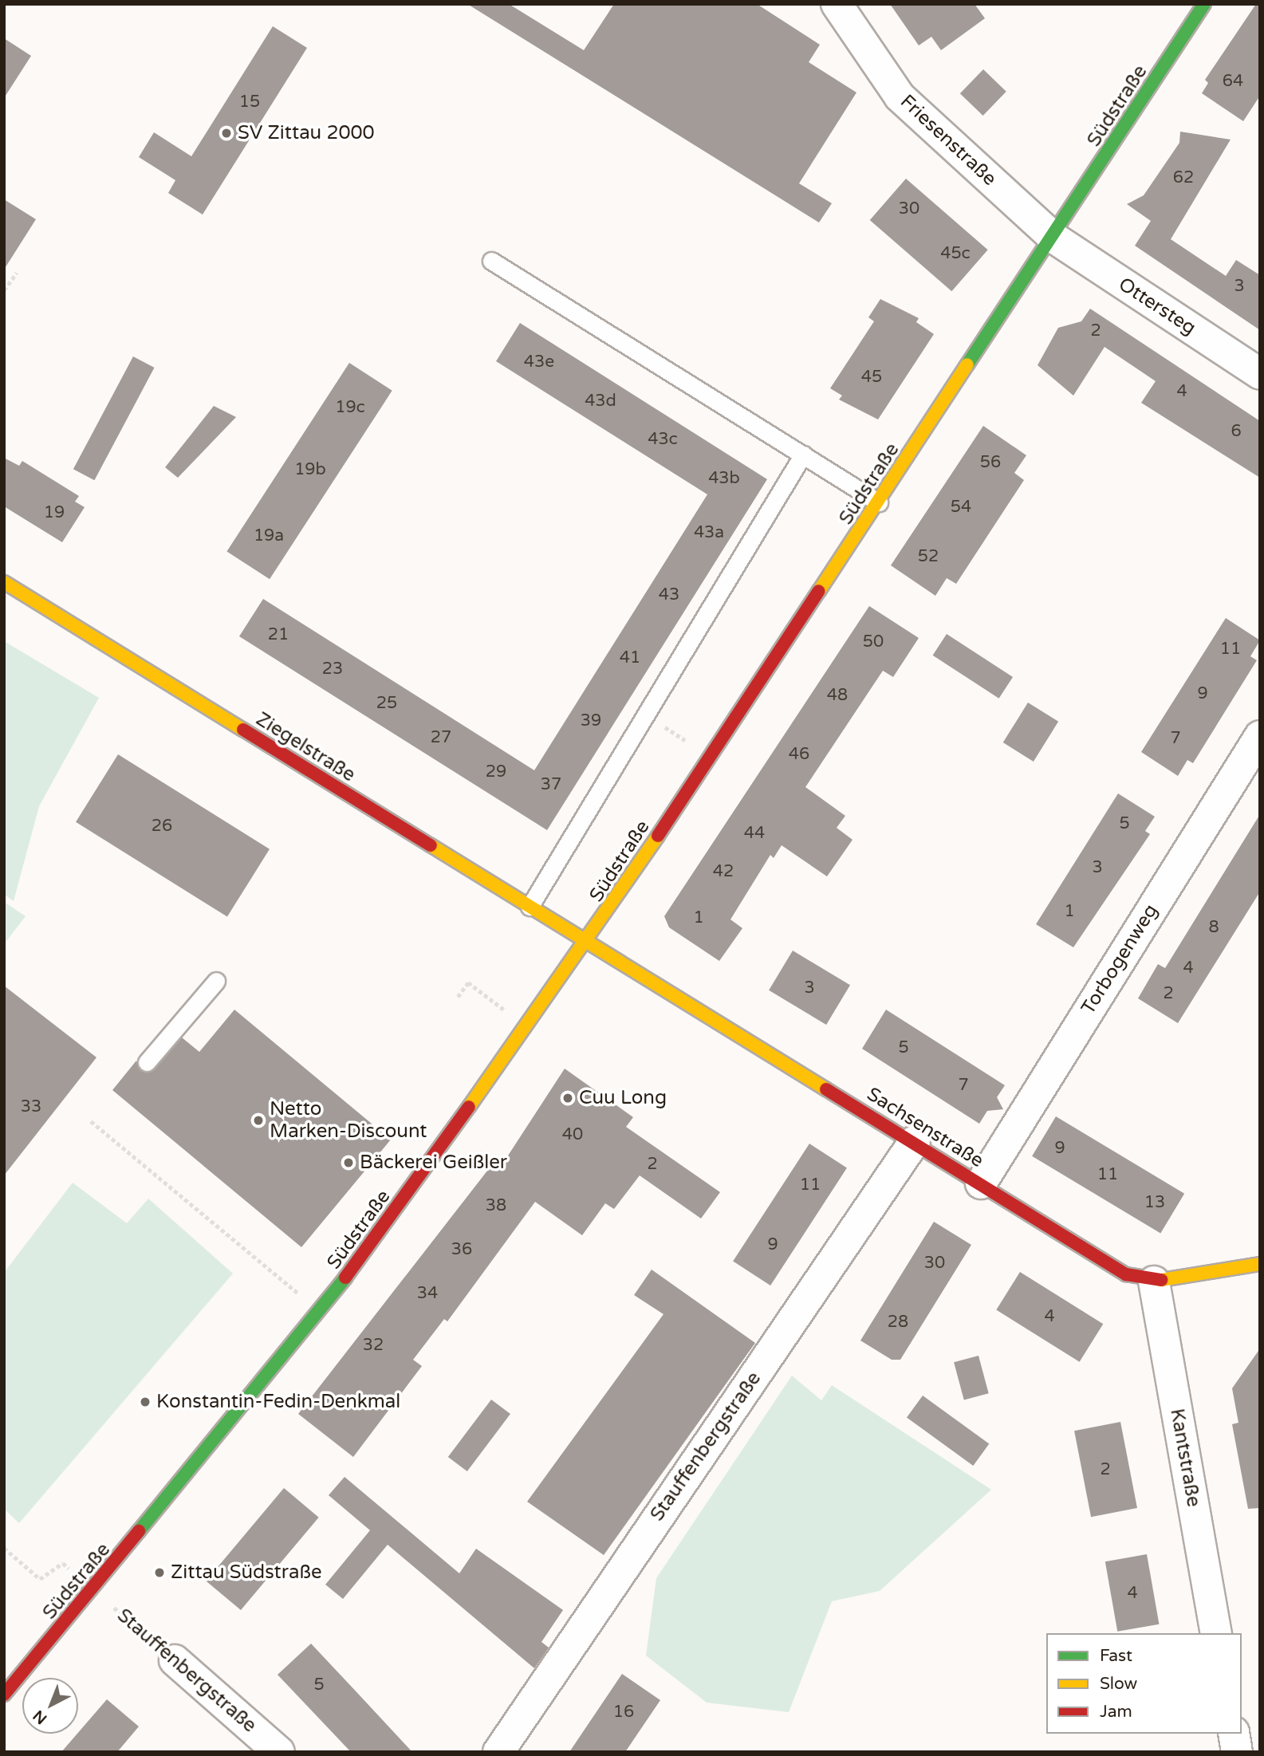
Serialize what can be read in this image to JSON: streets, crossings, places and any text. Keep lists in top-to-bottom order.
{
  "streets": {
    "main road": ["Südstraße", "Ziegelstraße", "Sachsenstraße"],
    "street": [
      "Friesenstraße",
      "Ottersteg",
      "Torbogenweg",
      "Stauffenbergstraße",
      "Kantstraße"
    ]
  },
  "crossings": [
    ["Südstraße", "Friesenstraße"],
    ["Südstraße", "Ottersteg"],
    ["Südstraße", "Ziegelstraße"],
    ["Südstraße", "Sachsenstraße"],
    ["Südstraße", "Stauffenbergstraße"],
    ["Friesenstraße", "Ottersteg"],
    ["Ziegelstraße", "Sachsenstraße"],
    ["Torbogenweg", "Sachsenstraße"],
    ["Sachsenstraße", "Stauffenbergstraße"],
    ["Sachsenstraße", "Kantstraße"]
  ],
  "places": [
    "SV Zittau 2000",
    "Cuu Long",
    "Netto Marken-Discount",
    "Bäckerei Geißler",
    "Konstantin-Fedin-Denkmal",
    "Zittau Südstraße"
  ],
  "house_numbers": [
    "64",
    "15",
    "62",
    "30",
    "45c",
    "3",
    "2",
    "43e",
    "45",
    "4",
    "43d",
    "19c",
    "6",
    "43c",
    "56",
    "19b",
    "43b",
    "54",
    "19",
    "43a",
    "19a",
    "52",
    "43",
    "21",
    "50",
    "11",
    "41",
    "23",
    "9",
    "48",
    "25",
    "39",
    "27",
    "7",
    "46",
    "29",
    "37",
    "5",
    "26",
    "44",
    "3",
    "42",
    "1",
    "1",
    "8",
    "4",
    "3",
    "2",
    "5",
    "7",
    "33",
    "40",
    "9",
    "2",
    "11",
    "11",
    "13",
    "38",
    "9",
    "36",
    "30",
    "34",
    "4",
    "28",
    "32",
    "2",
    "4",
    "5",
    "16"
  ],
  "legend": ["Fast", "Slow", "Jam"],
  "north": "bottom left"
}
